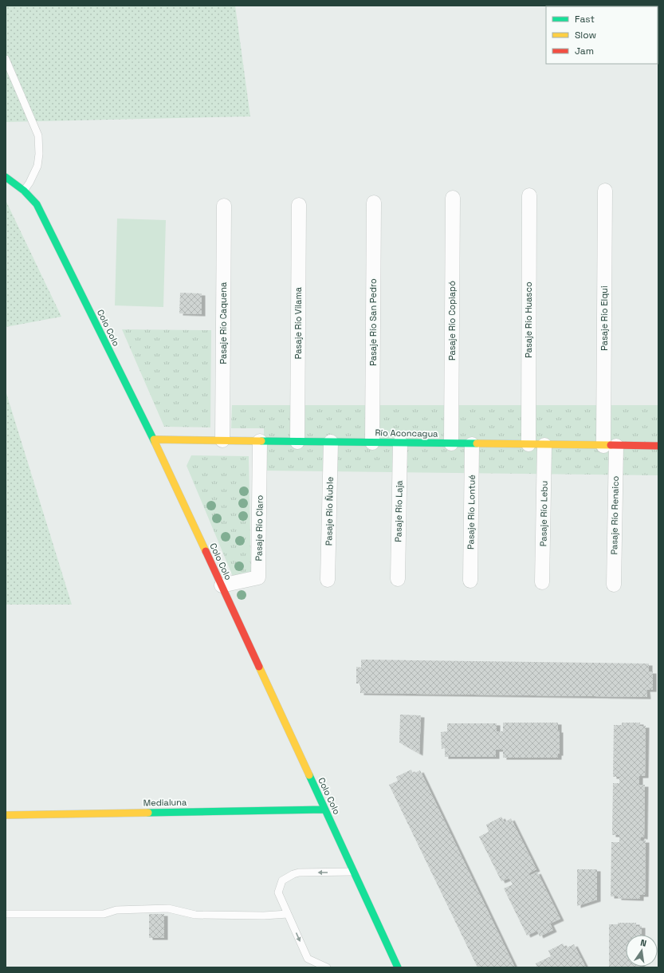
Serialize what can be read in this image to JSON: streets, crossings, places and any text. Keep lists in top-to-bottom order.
{
  "streets": {
    "street": [
      "Pasaje Río Elqui",
      "Pasaje Río Huasco",
      "Pasaje Río Copiapó",
      "Pasaje Río San Pedro",
      "Pasaje Río Caquena",
      "Pasaje Río Vilama",
      "Colo Colo",
      "Río Aconcagua",
      "Pasaje Río Ñuble",
      "Pasaje Río Laja",
      "Pasaje Río Lontué",
      "Pasaje Río Lebu",
      "Pasaje Río Renaico",
      "Pasaje Río Claro",
      "Medialuna"
    ]
  },
  "crossings": [
    ["Pasaje Río Elqui", "Río Aconcagua"],
    ["Pasaje Río Elqui", "Pasaje Río Renaico"],
    ["Pasaje Río Huasco", "Río Aconcagua"],
    ["Pasaje Río Copiapó", "Río Aconcagua"],
    ["Pasaje Río San Pedro", "Río Aconcagua"],
    ["Pasaje Río Caquena", "Río Aconcagua"],
    ["Pasaje Río Vilama", "Río Aconcagua"],
    ["Colo Colo", "Río Aconcagua"],
    ["Colo Colo", "Pasaje Río Claro"],
    ["Colo Colo", "Medialuna"],
    ["Río Aconcagua", "Pasaje Río Ñuble"],
    ["Río Aconcagua", "Pasaje Río Laja"],
    ["Río Aconcagua", "Pasaje Río Lontué"],
    ["Río Aconcagua", "Pasaje Río Lebu"],
    ["Río Aconcagua", "Pasaje Río Renaico"],
    ["Río Aconcagua", "Pasaje Río Claro"]
  ],
  "legend": ["Fast", "Slow", "Jam"],
  "north": "top"
}
